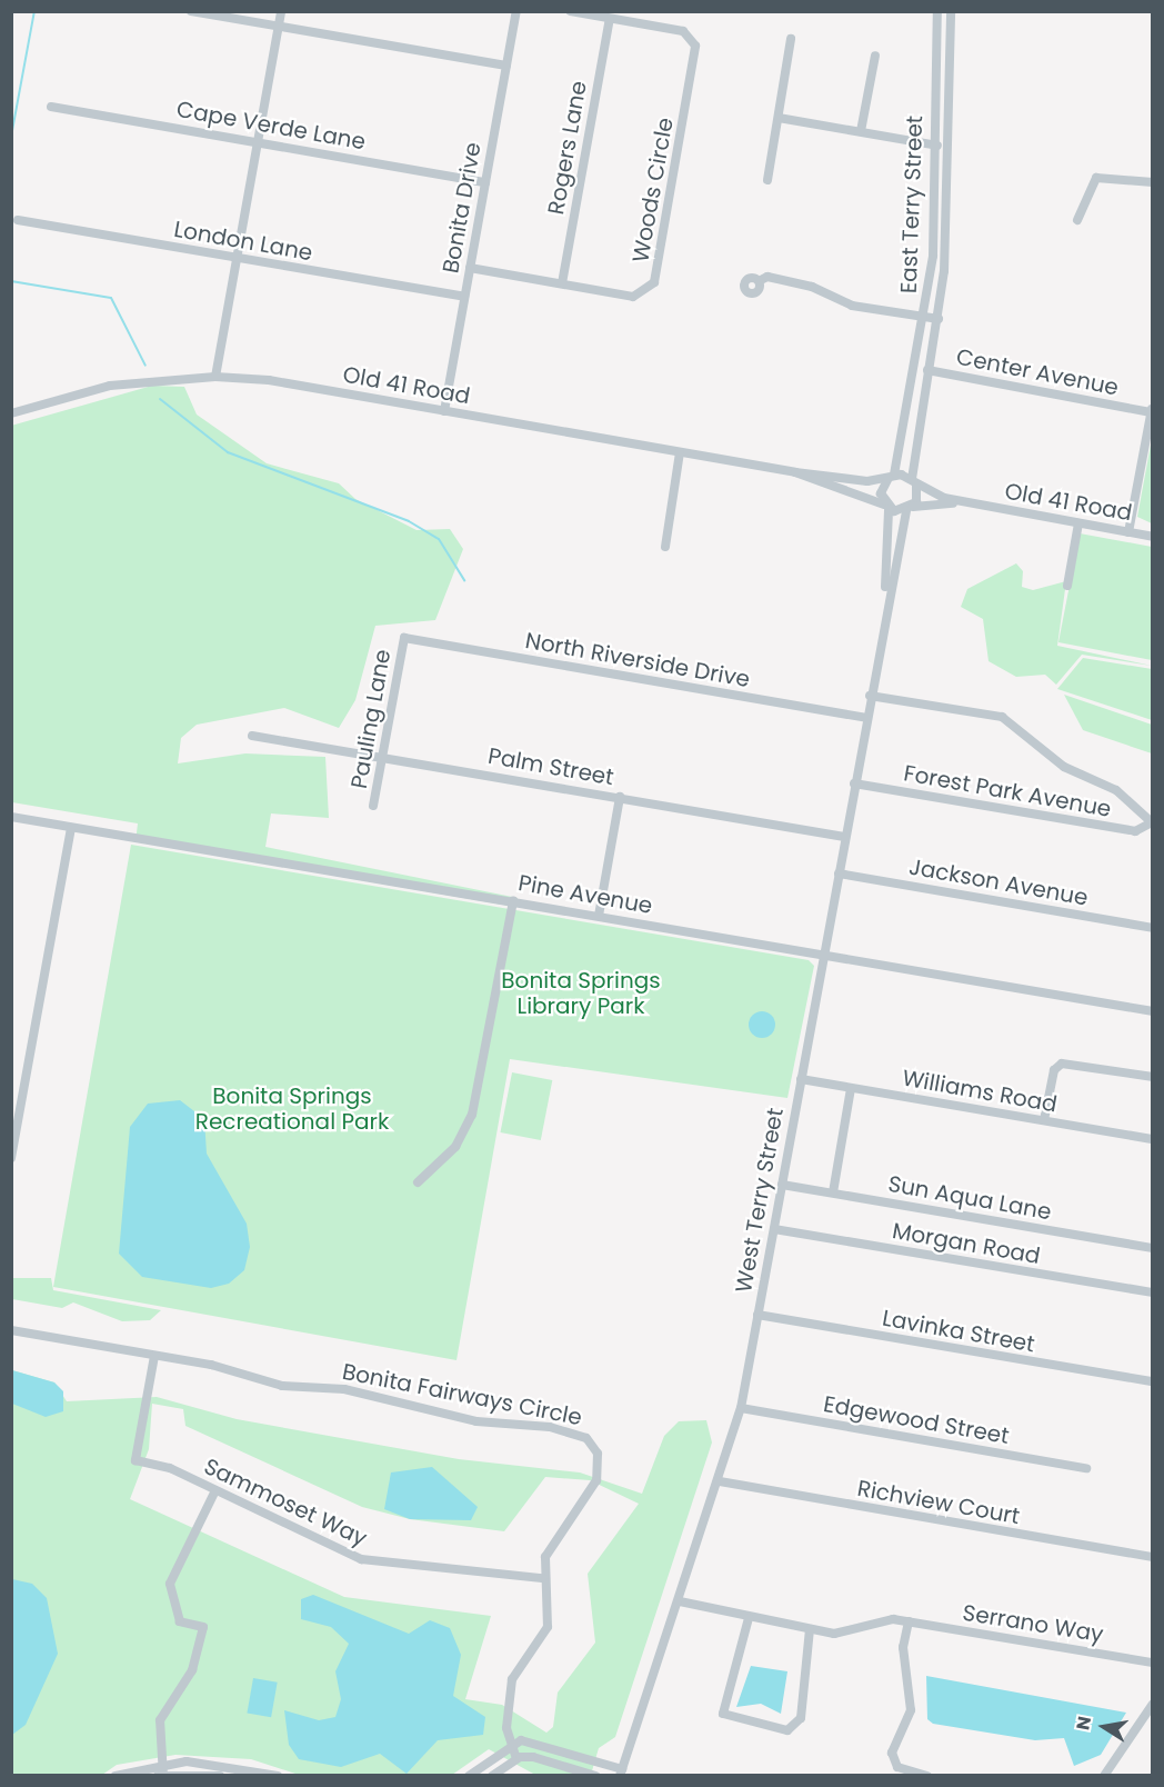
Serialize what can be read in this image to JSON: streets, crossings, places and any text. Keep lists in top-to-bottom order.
{
  "streets": {
    "street": [
      "Cape Verde Lane",
      "Rogers Lane",
      "Woods Circle",
      "East Terry Street",
      "Bonita Drive",
      "London Lane",
      "Center Avenue",
      "Old 41 Road",
      "North Riverside Drive",
      "Pauling Lane",
      "Palm Street",
      "Forest Park Avenue",
      "Jackson Avenue",
      "Pine Avenue",
      "Williams Road",
      "Sun Aqua Lane",
      "West Terry Street",
      "Morgan Road",
      "Lavinka Street",
      "Bonita Fairways Circle",
      "Edgewood Street",
      "Sammoset Way",
      "Richview Court",
      "Serrano Way"
    ]
  },
  "crossings": [
    ["Cape Verde Lane", "Bonita Drive"],
    ["Rogers Lane", "Woods Circle"],
    ["Woods Circle", "Bonita Drive"],
    ["East Terry Street", "Center Avenue"],
    ["East Terry Street", "Old 41 Road"],
    ["East Terry Street", "West Terry Street"],
    ["Bonita Drive", "London Lane"],
    ["Bonita Drive", "Old 41 Road"],
    ["Old 41 Road", "West Terry Street"],
    ["North Riverside Drive", "Pauling Lane"],
    ["North Riverside Drive", "West Terry Street"],
    ["Pauling Lane", "Palm Street"],
    ["Palm Street", "West Terry Street"],
    ["Forest Park Avenue", "West Terry Street"],
    ["Jackson Avenue", "West Terry Street"],
    ["Pine Avenue", "West Terry Street"],
    ["Williams Road", "West Terry Street"],
    ["Sun Aqua Lane", "West Terry Street"],
    ["West Terry Street", "Morgan Road"],
    ["West Terry Street", "Lavinka Street"],
    ["West Terry Street", "Edgewood Street"],
    ["West Terry Street", "Richview Court"],
    ["West Terry Street", "Serrano Way"],
    ["Bonita Fairways Circle", "Sammoset Way"]
  ],
  "parks": ["Bonita Springs Library Park", "Bonita Springs Recreational Park"],
  "north": "left"
}
